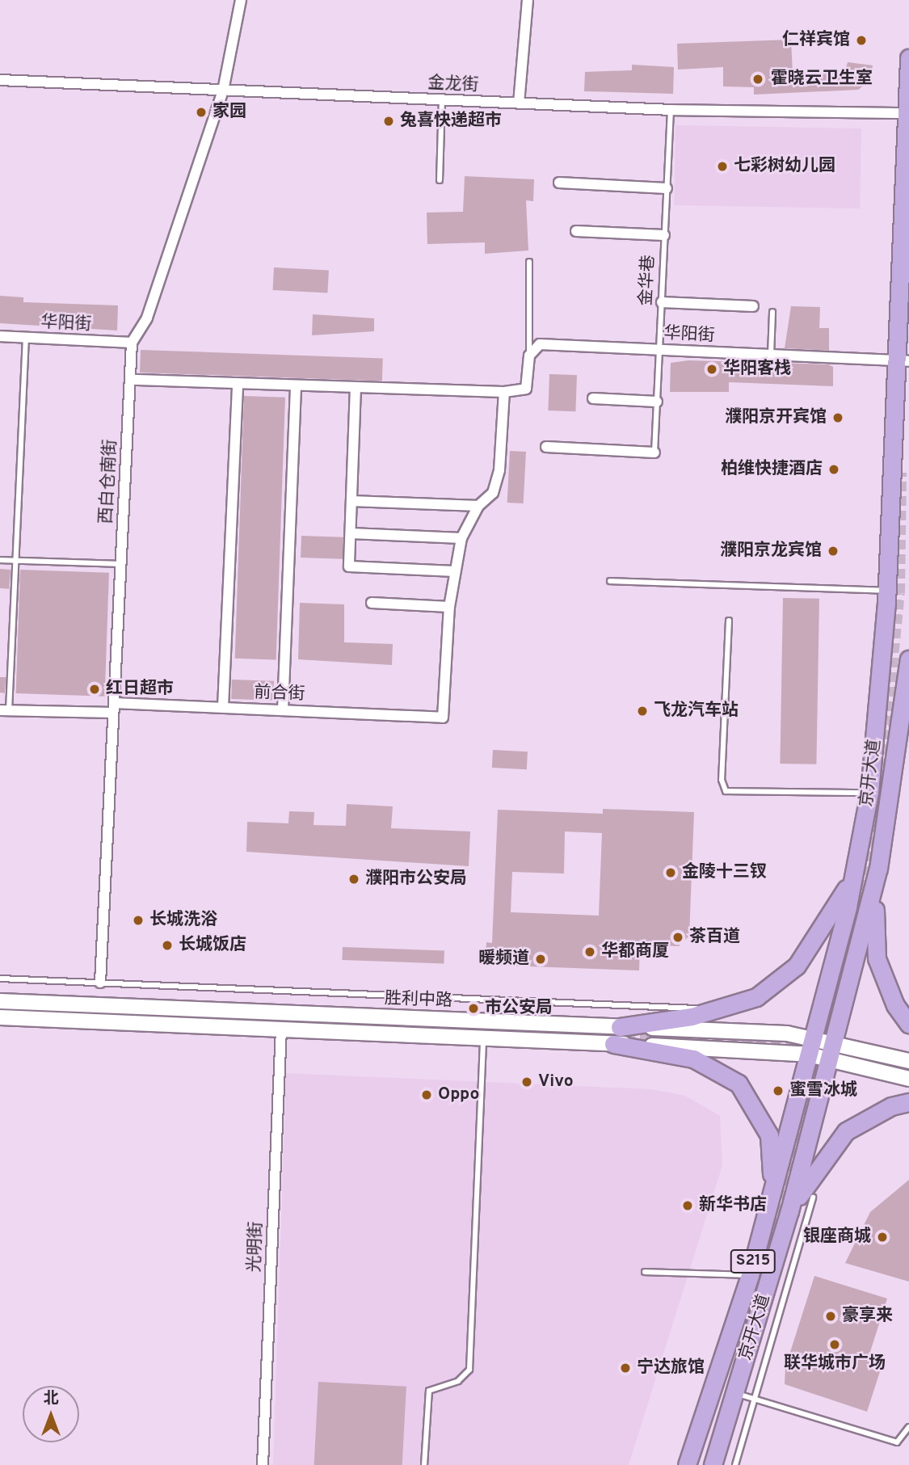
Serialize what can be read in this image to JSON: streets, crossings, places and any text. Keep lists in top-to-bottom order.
{
  "streets": {
    "main road": ["京开大道", "胜利中路", "S215"],
    "street": [
      "金龙街",
      "华阳街",
      "西白仓南街",
      "前合街",
      "光明街"
    ],
    "lane": ["金华巷"]
  },
  "crossings": [
    ["金龙街", "金华巷"],
    ["金龙街", "西白仓南街"],
    ["金龙街", "京开大道"],
    ["金华巷", "华阳街"],
    ["华阳街", "西白仓南街"],
    ["华阳街", "京开大道"],
    ["西白仓南街", "前合街"],
    ["京开大道", "胜利中路"],
    ["胜利中路", "光明街"]
  ],
  "places": [
    "仁祥宾馆",
    "霍晓云卫生室",
    "家园",
    "兔喜快递超市",
    "七彩树幼儿园",
    "华阳客栈",
    "濮阳京开宾馆",
    "柏维快捷酒店",
    "濮阳京龙宾馆",
    "红日超市",
    "飞龙汽车站",
    "金陵十三钗",
    "濮阳市公安局",
    "长城洗浴",
    "茶百道",
    "长城饭店",
    "华都商厦",
    "暖频道",
    "市公安局",
    "Vivo",
    "蜜雪冰城",
    "Oppo",
    "新华书店",
    "银座商城",
    "豪享来",
    "联华城市广场",
    "宁达旅馆"
  ],
  "north": "top"
}
